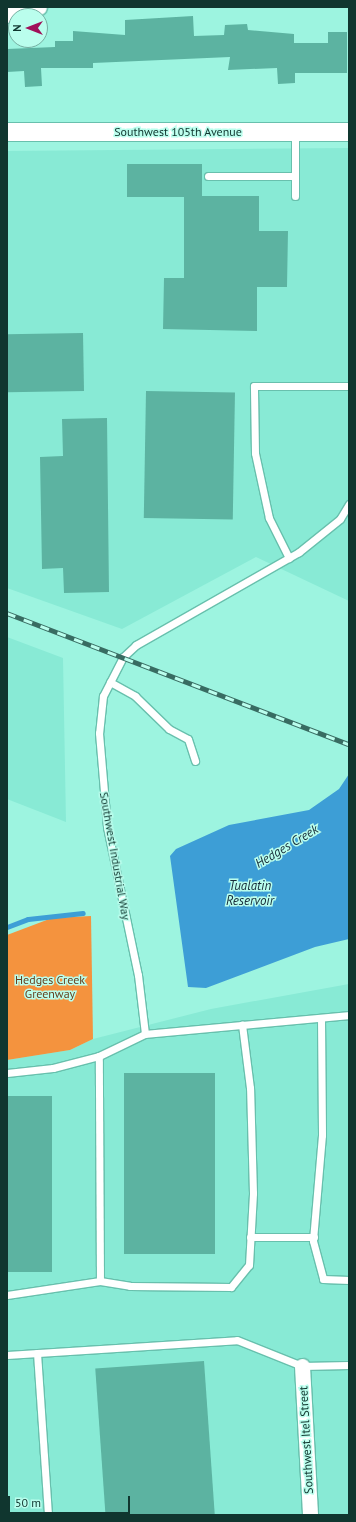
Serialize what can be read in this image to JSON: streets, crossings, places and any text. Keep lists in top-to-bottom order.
{
  "streets": {
    "street": ["Southwest 105th Avenue", "Southwest Itel Street"],
    "lane": ["Southwest Industrial Way"]
  },
  "water": ["Hedges Creek", "Tualatin Reservoir"],
  "parks": ["Hedges Creek Greenway"],
  "scale_bar": "50 m",
  "north": "left"
}
